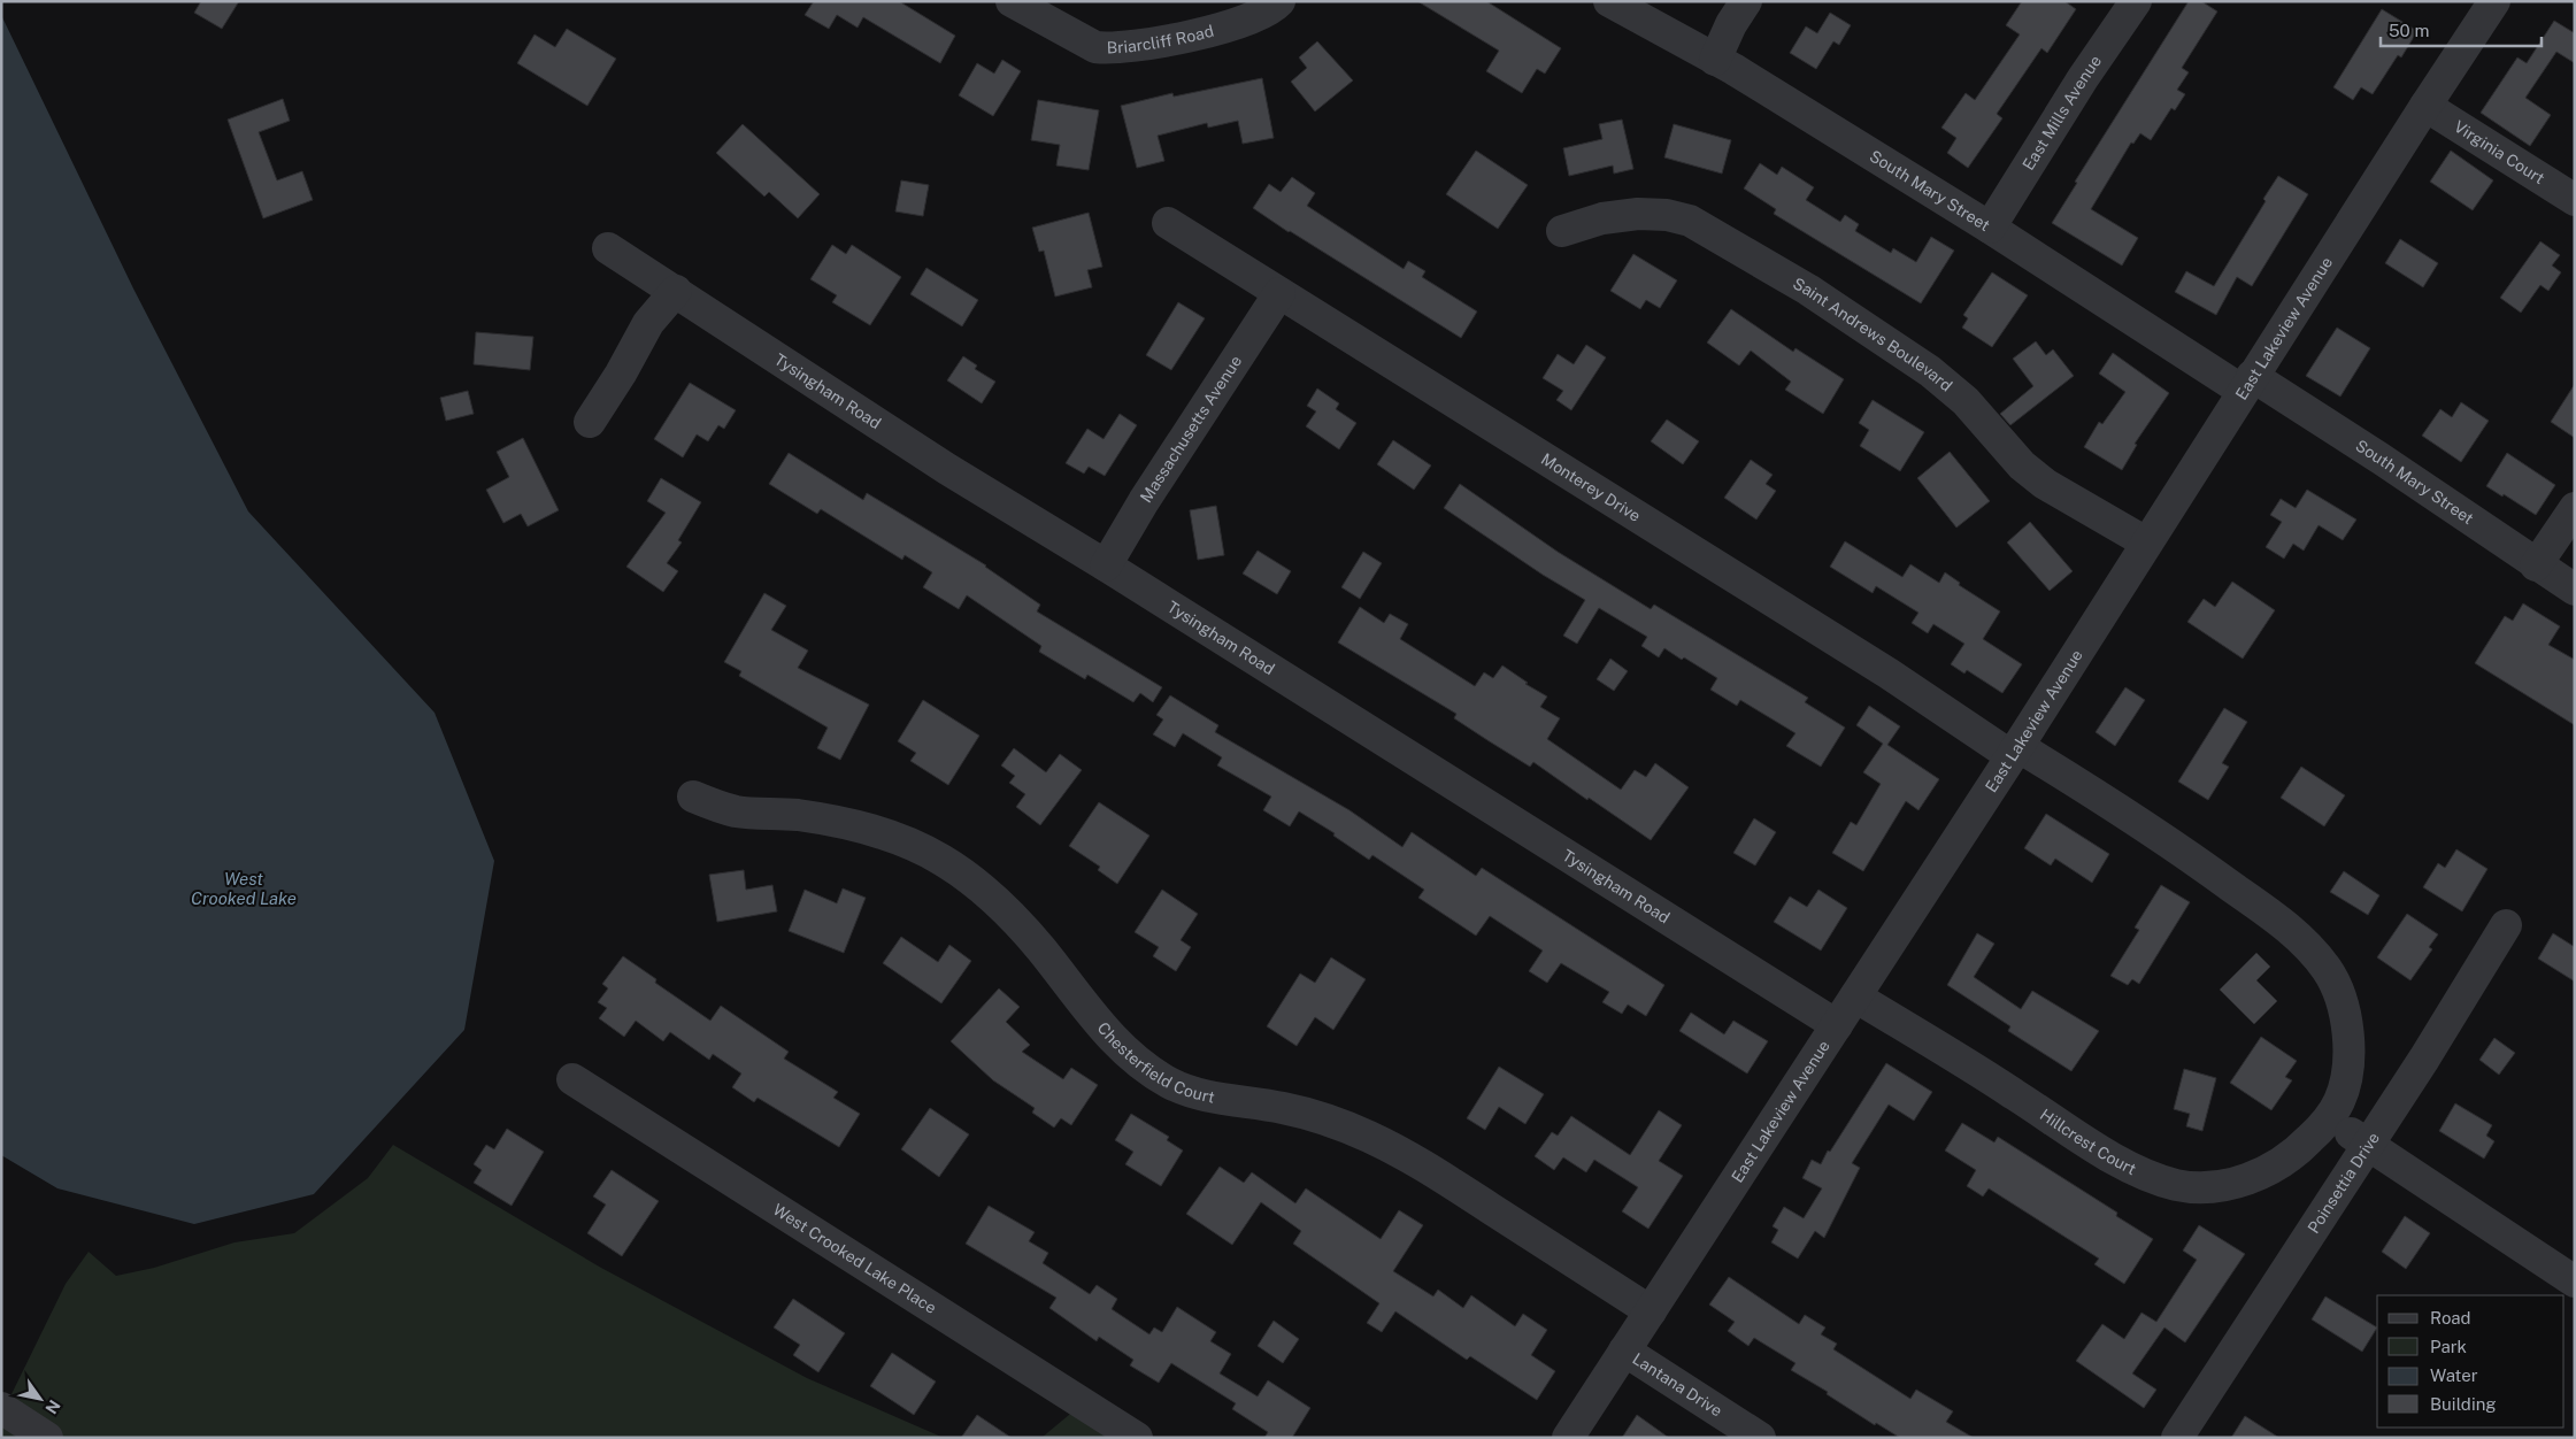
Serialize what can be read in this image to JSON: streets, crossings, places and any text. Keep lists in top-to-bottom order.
{
  "streets": {
    "street": [
      "Briarcliff Road",
      "East Mills Avenue",
      "Virginia Court",
      "South Mary Street",
      "East Lakeview Avenue",
      "Saint Andrews Boulevard",
      "Tysingham Road",
      "Massachusetts Avenue",
      "Monterey Drive",
      "Chesterfield Court",
      "Hillcrest Court",
      "Poinsettia Drive",
      "West Crooked Lake Place",
      "Lantana Drive"
    ]
  },
  "crossings": [
    ["East Mills Avenue", "South Mary Street"],
    ["Virginia Court", "East Lakeview Avenue"],
    ["South Mary Street", "East Lakeview Avenue"],
    ["East Lakeview Avenue", "Saint Andrews Boulevard"],
    ["East Lakeview Avenue", "Tysingham Road"],
    ["East Lakeview Avenue", "Monterey Drive"],
    ["East Lakeview Avenue", "Chesterfield Court"],
    ["East Lakeview Avenue", "Hillcrest Court"],
    ["East Lakeview Avenue", "Lantana Drive"],
    ["Tysingham Road", "Massachusetts Avenue"],
    ["Massachusetts Avenue", "Monterey Drive"],
    ["Monterey Drive", "Hillcrest Court"]
  ],
  "water": ["West Crooked Lake"],
  "legend": [
    "Road",
    "Park",
    "Water",
    "Building"
  ],
  "scale_bar": "50 m",
  "north": "bottom right"
}
